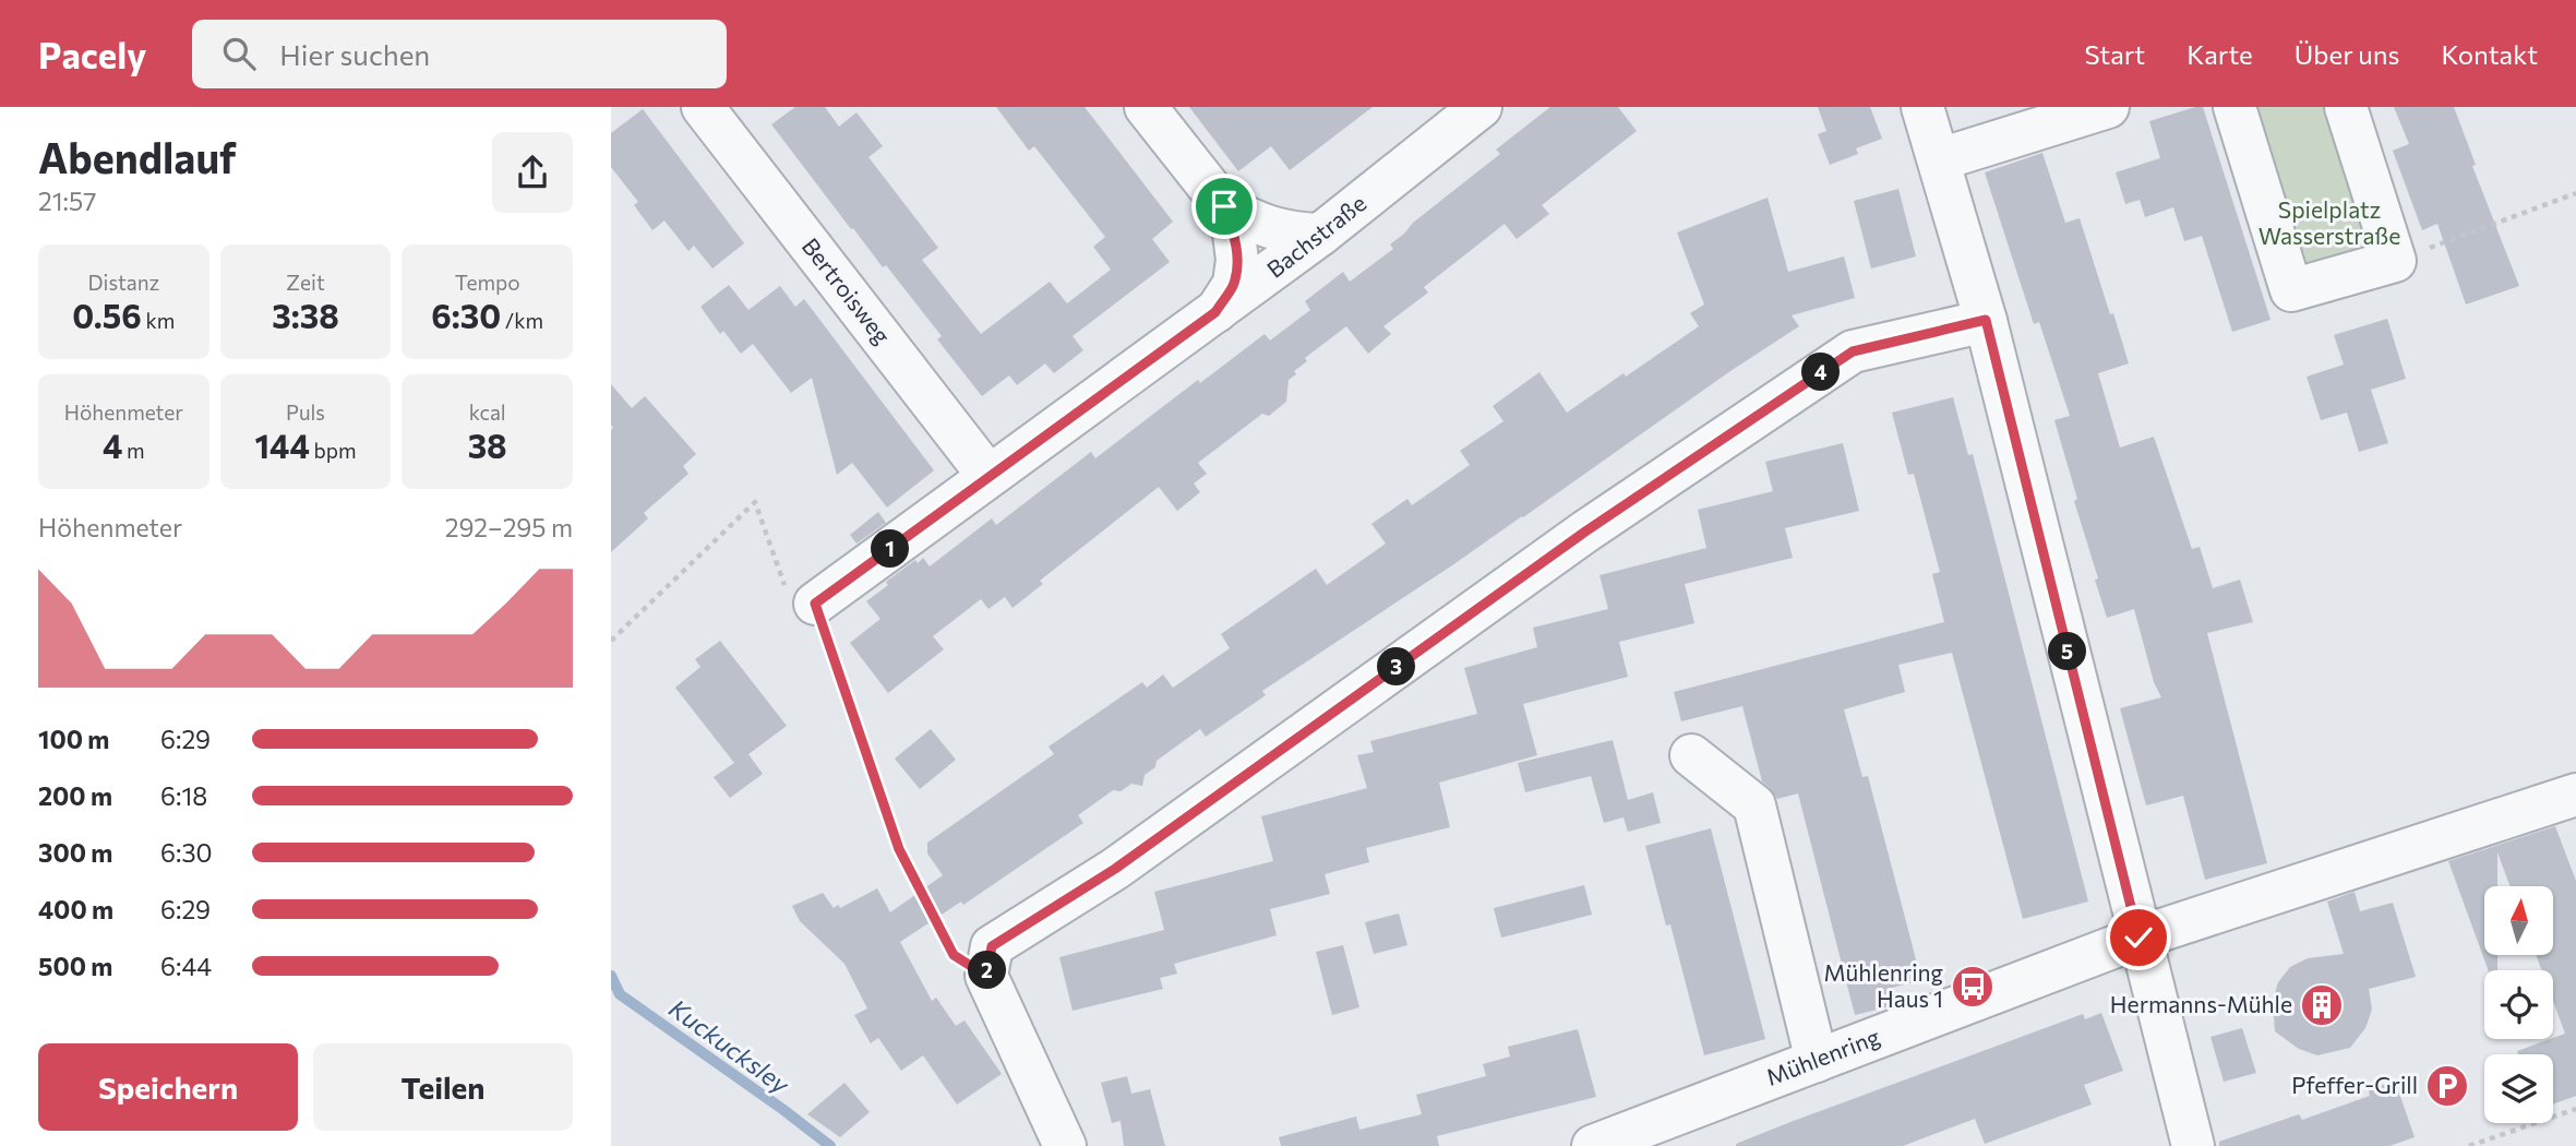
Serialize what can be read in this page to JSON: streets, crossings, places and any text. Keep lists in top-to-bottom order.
{
  "streets": {
    "street": ["Bachstraße", "Bertroisweg", "Mühlenring"]
  },
  "crossings": [
    ["Bachstraße", "Bertroisweg"]
  ],
  "water": ["Kuckucksley"],
  "parks": ["Spielplatz Wasserstraße"],
  "places": {
    "bus stop": ["Mühlenring Haus 1"],
    "building": ["Hermanns-Mühle"],
    "parking": ["Pfeffer-Grill"]
  },
  "north": "top",
  "page": {
    "header": "Pacely",
    "search": "Hier suchen",
    "nav": [
      "Start",
      "Karte",
      "Über uns",
      "Kontakt"
    ],
    "heading": ["Abendlauf", "21:57"],
    "stats": [
      ["Distanz", "0.56 km"],
      ["Zeit", "3:38"],
      ["Tempo", "6:30 /km"],
      ["Höhenmeter", "4 m"],
      ["Puls", "144 bpm"],
      ["kcal", "38"]
    ],
    "pins": [
      "4",
      "1",
      "5",
      "3",
      "2"
    ],
    "chart": ["Höhenmeter", "292–295 m"],
    "list": [
      {
        "name": "100 m",
        "note": "6:29"
      },
      {
        "name": "200 m",
        "note": "6:18"
      },
      {
        "name": "300 m",
        "note": "6:30"
      },
      {
        "name": "400 m",
        "note": "6:29"
      },
      {
        "name": "500 m",
        "note": "6:44"
      }
    ],
    "buttons": ["Speichern", "Teilen"]
  }
}
